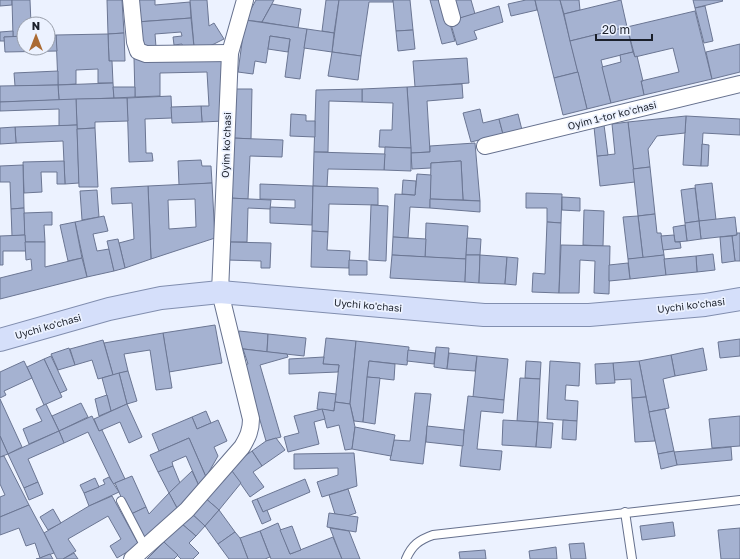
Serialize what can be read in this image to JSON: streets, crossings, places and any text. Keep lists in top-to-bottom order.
{
  "streets": {
    "main road": ["Uychi ko'chasi"],
    "street": ["Oyim 1-tor koʻchasi", "Oyim koʻchasi"]
  },
  "crossings": [
    ["Oyim koʻchasi", "Uychi ko'chasi"]
  ],
  "scale_bar": "20 m",
  "north": "top"
}
